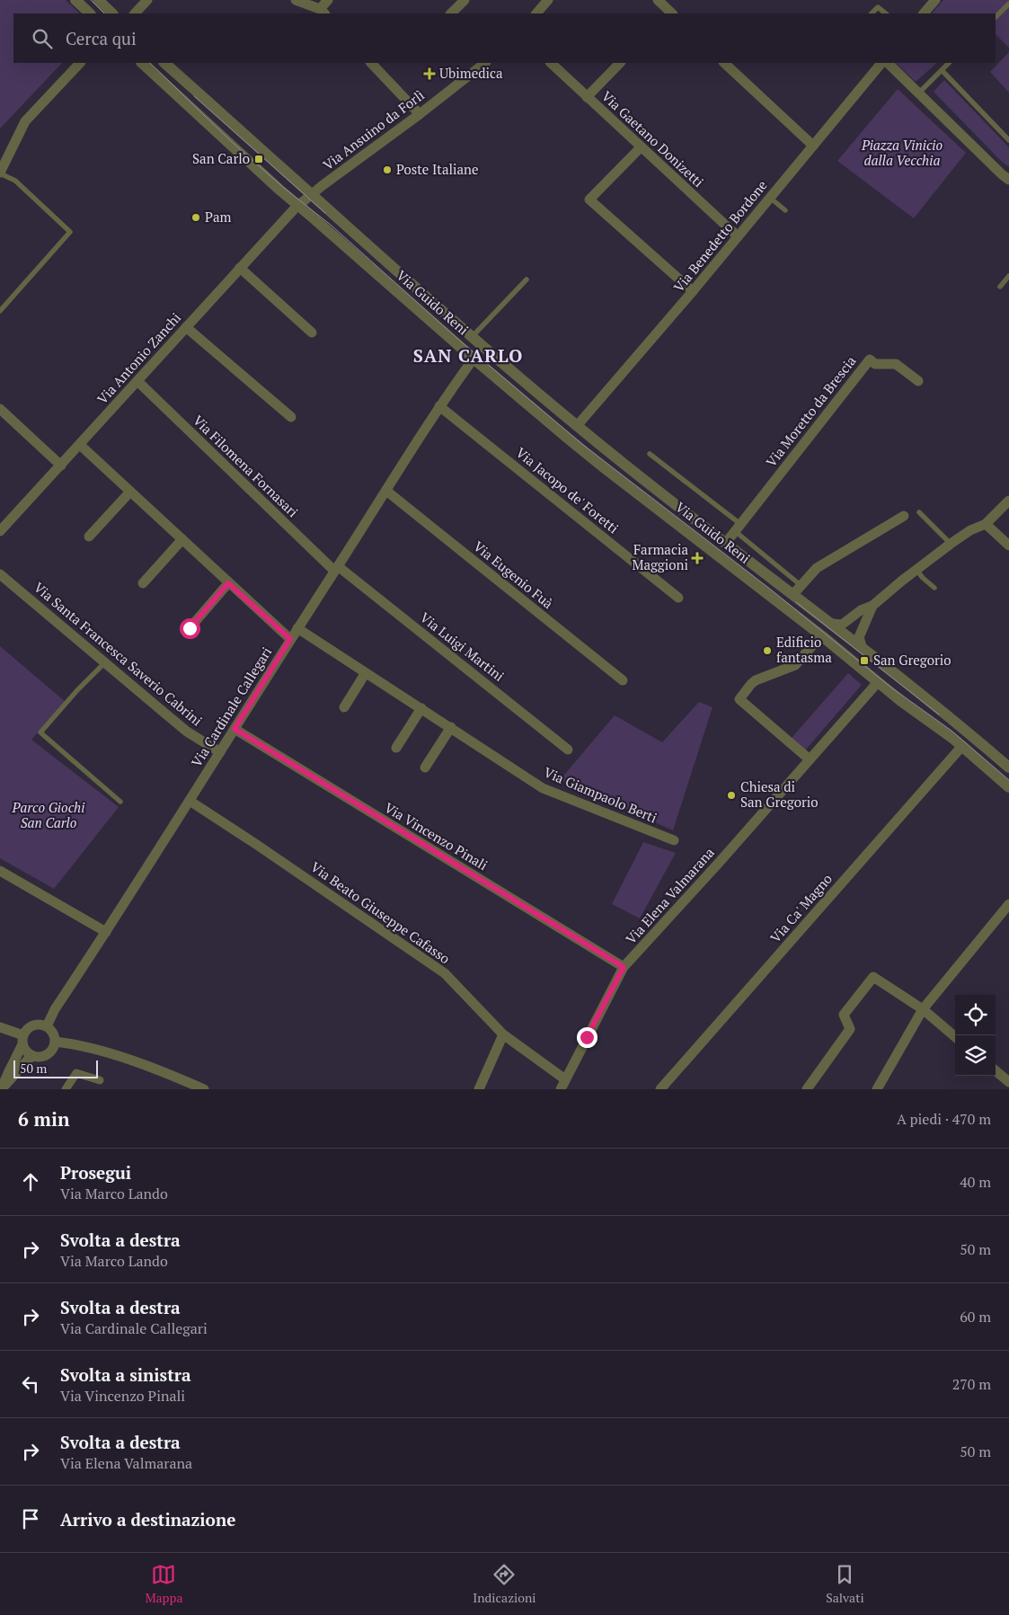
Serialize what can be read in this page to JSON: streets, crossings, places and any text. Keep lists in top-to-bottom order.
{
  "streets": {
    "street": [
      "Via Ansuino da Forlì",
      "Via Gaetano Donizetti",
      "Via Benedetto Bordone",
      "Via Guido Reni",
      "Via Antonio Zanchi",
      "Via Moretto da Brescia",
      "Via Filomena Fornasari",
      "Via Jacopo de' Foretti",
      "Via Eugenio Fuà",
      "Via Luigi Martini",
      "Via Santa Francesca Saverio Cabrini",
      "Via Cardinale Callegari",
      "Via Giampaolo Berti",
      "Via Vincenzo Pinali",
      "Via Elena Valmarana",
      "Via Ca' Magno",
      "Via Beato Giuseppe Cafasso"
    ]
  },
  "crossings": [
    ["Via Ansuino da Forlì", "Via Guido Reni"],
    ["Via Ansuino da Forlì", "Via Antonio Zanchi"],
    ["Via Gaetano Donizetti", "Via Benedetto Bordone"],
    ["Via Benedetto Bordone", "Via Guido Reni"],
    ["Via Guido Reni", "Via Antonio Zanchi"],
    ["Via Guido Reni", "Via Moretto da Brescia"],
    ["Via Guido Reni", "Via Cardinale Callegari"],
    ["Via Guido Reni", "Via Elena Valmarana"],
    ["Via Guido Reni", "Via Ca' Magno"],
    ["Via Antonio Zanchi", "Via Filomena Fornasari"],
    ["Via Filomena Fornasari", "Via Luigi Martini"],
    ["Via Filomena Fornasari", "Via Cardinale Callegari"],
    ["Via Jacopo de' Foretti", "Via Cardinale Callegari"],
    ["Via Eugenio Fuà", "Via Cardinale Callegari"],
    ["Via Luigi Martini", "Via Cardinale Callegari"],
    ["Via Santa Francesca Saverio Cabrini", "Via Cardinale Callegari"],
    ["Via Cardinale Callegari", "Via Giampaolo Berti"],
    ["Via Cardinale Callegari", "Via Vincenzo Pinali"],
    ["Via Cardinale Callegari", "Via Beato Giuseppe Cafasso"],
    ["Via Vincenzo Pinali", "Via Elena Valmarana"],
    ["Via Elena Valmarana", "Via Beato Giuseppe Cafasso"]
  ],
  "districts": ["SAN CARLO"],
  "parks": ["Piazza Vinicio dalla Vecchia", "Parco Giochi San Carlo"],
  "places": {
    "health": ["Ubimedica", "Farmacia Maggioni"],
    "transit": ["San Carlo", "San Gregorio"],
    "other": [
      "Poste Italiane",
      "Pam",
      "Edificio fantasma",
      "Chiesa di San Gregorio"
    ]
  },
  "scale_bar": "50 m",
  "page": {
    "search": "Cerca qui",
    "scale": "50 m",
    "heading": ["6 min", "A piedi · 470 m"],
    "list": [
      ["Prosegui", "Via Marco Lando", "40 m"],
      ["Svolta a destra", "Via Marco Lando", "50 m"],
      ["Svolta a destra", "Via Cardinale Callegari", "60 m"],
      ["Svolta a sinistra", "Via Vincenzo Pinali", "270 m"],
      ["Svolta a destra", "Via Elena Valmarana", "50 m"],
      "Arrivo a destinazione"
    ],
    "nav": ["Mappa", "Indicazioni", "Salvati"]
  }
}
